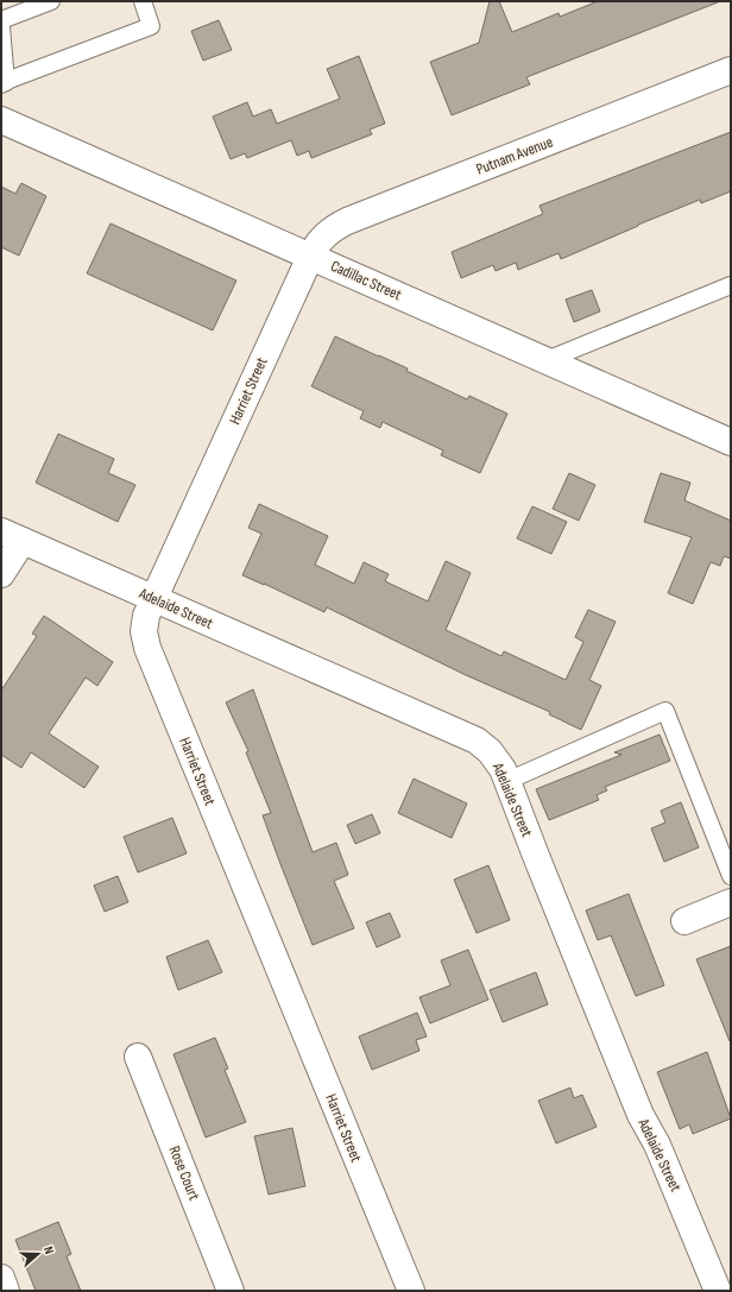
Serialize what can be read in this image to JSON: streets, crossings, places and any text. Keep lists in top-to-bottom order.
{
  "streets": {
    "street": [
      "Putnam Avenue",
      "Cadillac Street",
      "Harriet Street",
      "Adelaide Street",
      "Rose Court"
    ]
  },
  "crossings": [
    ["Putnam Avenue", "Cadillac Street"],
    ["Putnam Avenue", "Harriet Street"],
    ["Cadillac Street", "Harriet Street"],
    ["Harriet Street", "Adelaide Street"]
  ],
  "north": "right"
}
